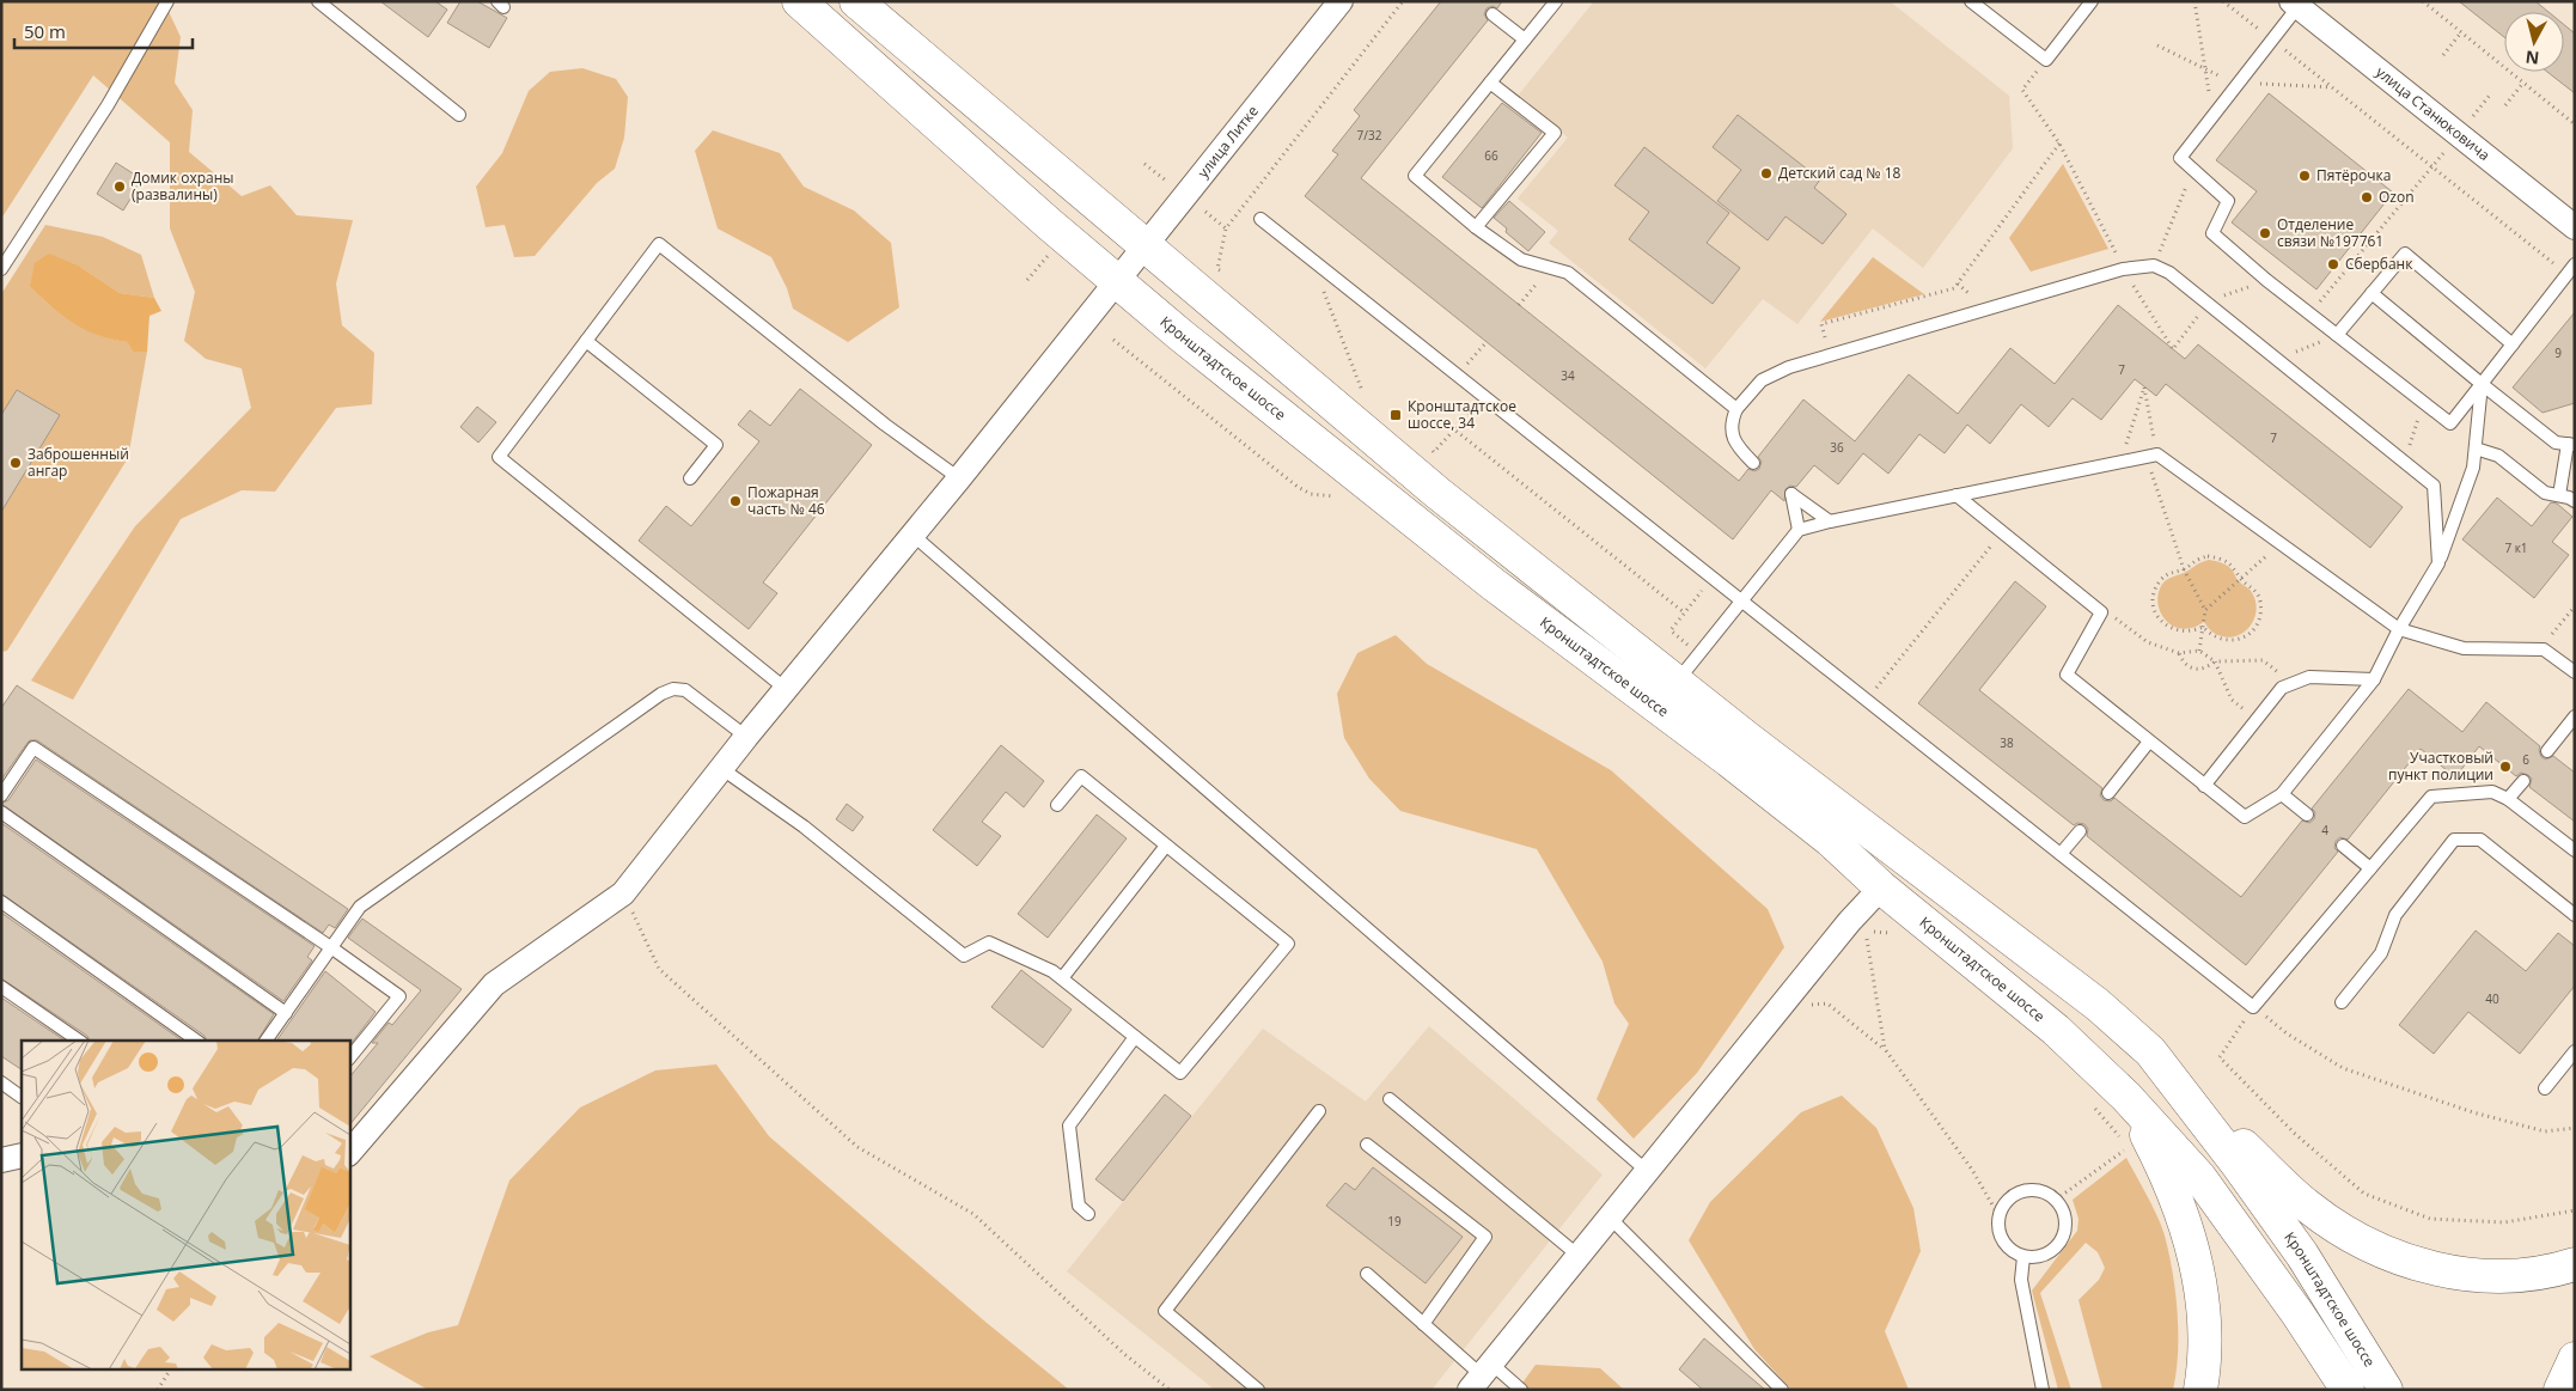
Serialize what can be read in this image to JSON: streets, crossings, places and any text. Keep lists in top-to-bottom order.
{
  "streets": {
    "main road": ["Кронштадтское шоссе"],
    "street": ["улица Станюковича", "улица Литке"]
  },
  "crossings": [
    ["улица Литке", "Кронштадтское шоссе"]
  ],
  "places": {
    "other": [
      "Детский сад № 18",
      "Пятёрочка",
      "Домик охраны (развалины)",
      "Ozon",
      "Отделение связи №197761",
      "Сбербанк",
      "Заброшенный ангар",
      "Пожарная часть № 46",
      "Участковый пункт полиции"
    ],
    "transit": ["Кронштадтское шоссе, 34"]
  },
  "house_numbers": [
    "7/32",
    "66",
    "9",
    "7",
    "34",
    "7",
    "36",
    "7 к1",
    "38",
    "6",
    "4",
    "40",
    "19"
  ],
  "scale_bar": "50 m",
  "north": "bottom"
}
